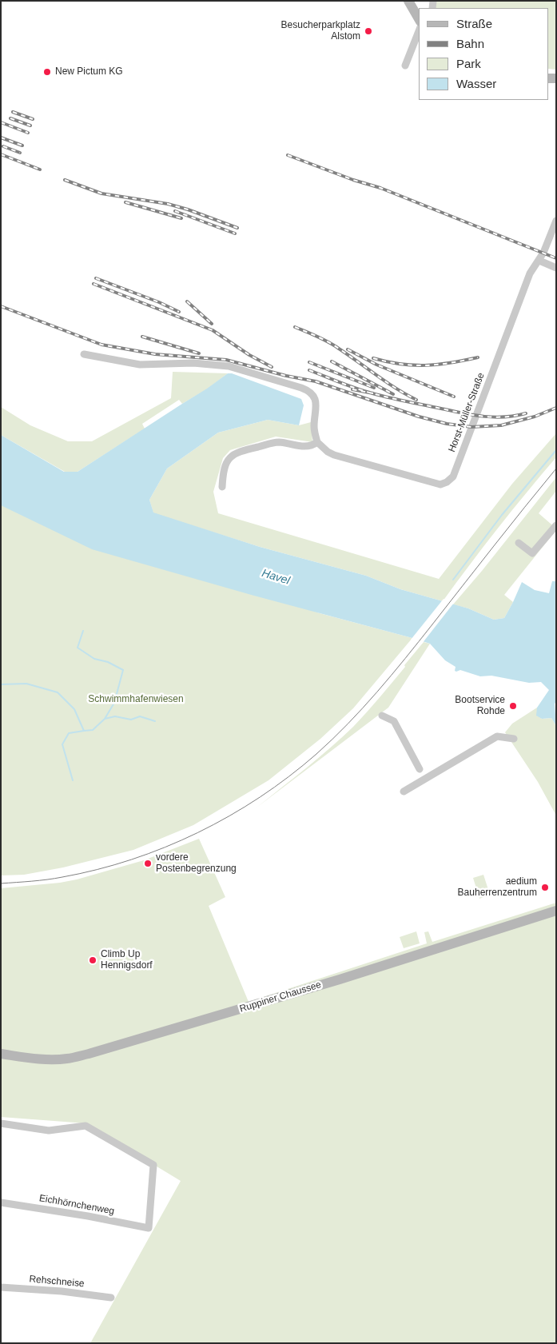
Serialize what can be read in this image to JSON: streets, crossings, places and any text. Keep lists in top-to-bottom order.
{
  "streets": {
    "main road": ["Ruppiner Chaussee"],
    "street": ["Horst-Müller-Straße", "Eichhörnchenweg", "Rehschneise"]
  },
  "water": ["Havel"],
  "parks": ["Schwimmhafenwiesen"],
  "places": [
    "Besucherparkplatz Alstom",
    "New Pictum KG",
    "Bootservice Rohde",
    "vordere Postenbegrenzung",
    "aedium Bauherrenzentrum",
    "Climb Up Hennigsdorf"
  ],
  "legend": [
    "Straße",
    "Bahn",
    "Park",
    "Wasser"
  ]
}
